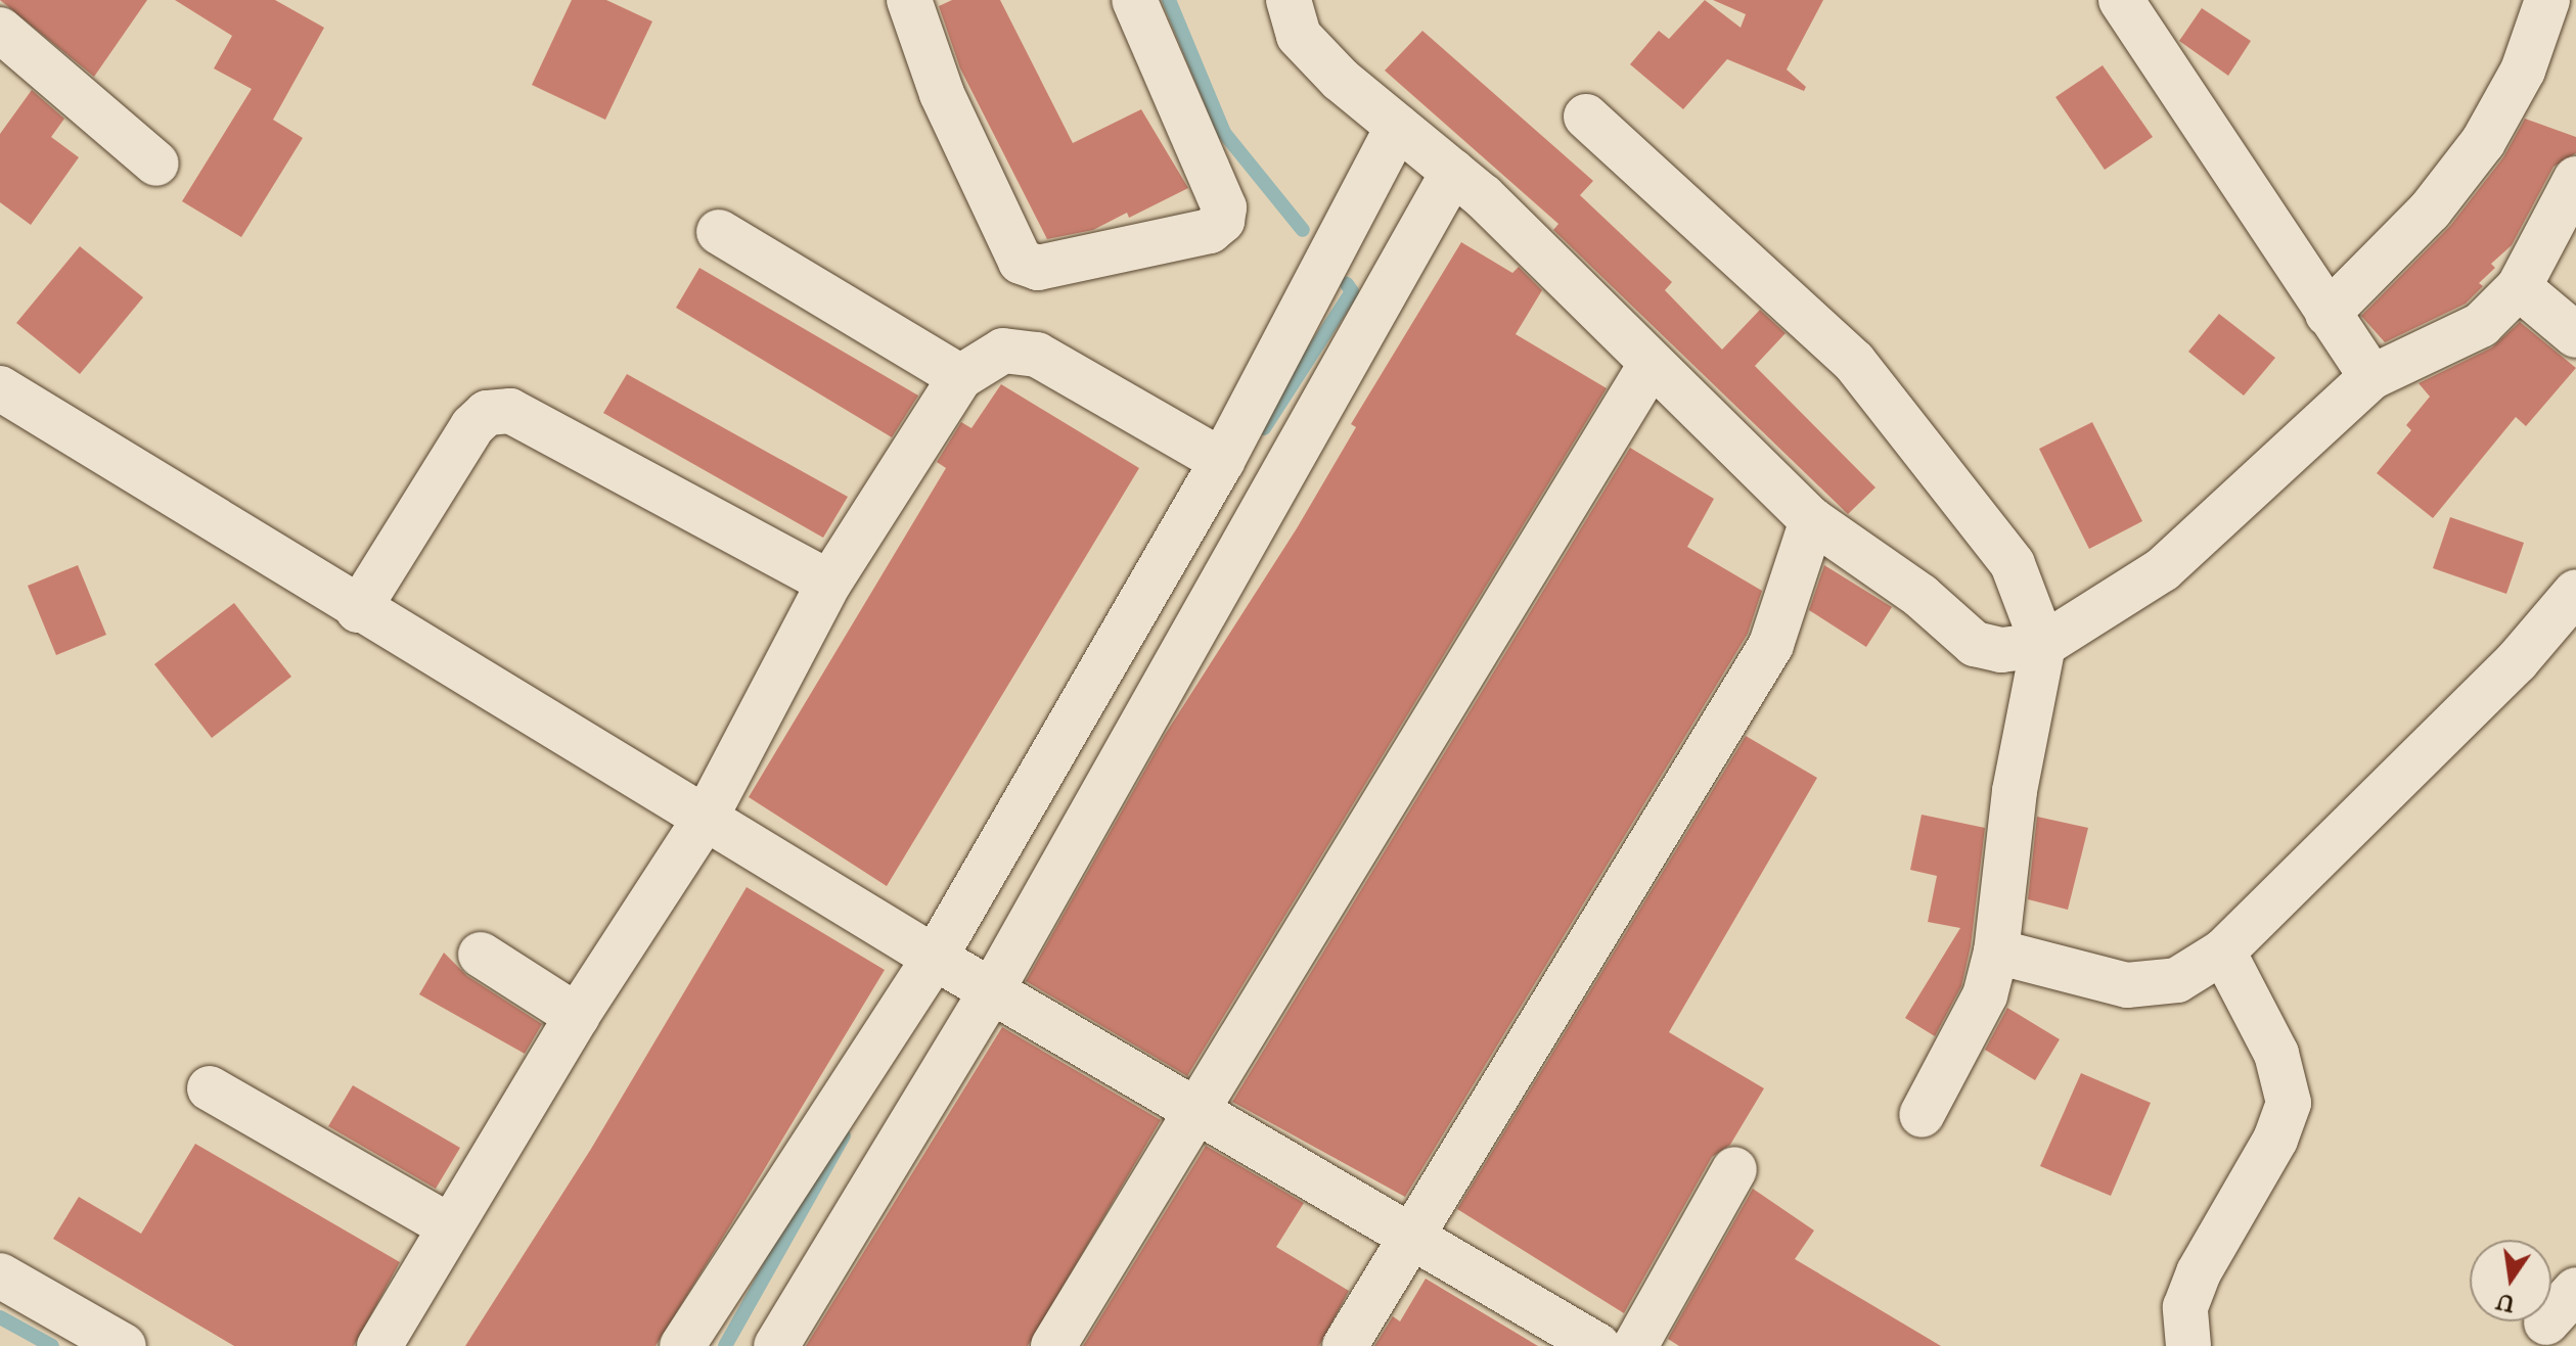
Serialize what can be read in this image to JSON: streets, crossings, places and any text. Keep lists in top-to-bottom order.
{
  "north": "bottom"
}
